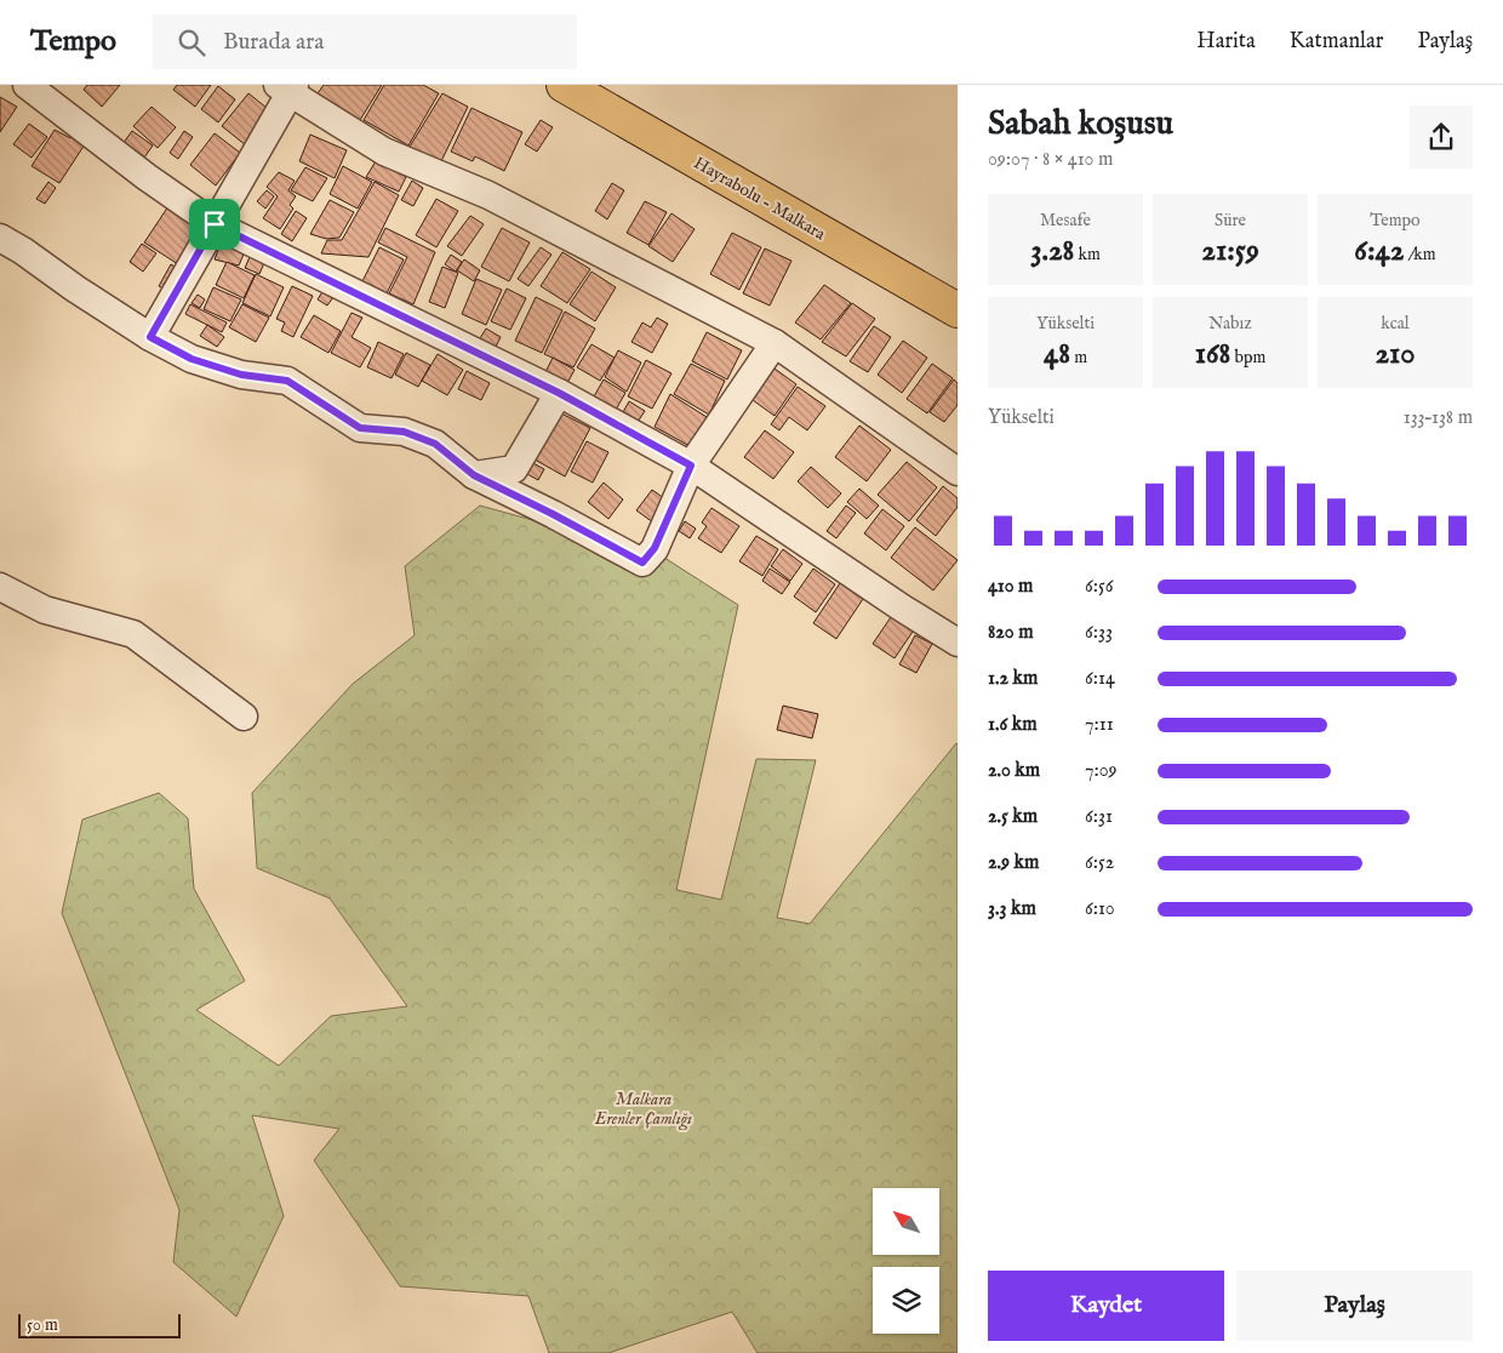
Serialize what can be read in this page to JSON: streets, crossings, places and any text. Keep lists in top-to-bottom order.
{
  "streets": {
    "main road": ["Hayrabolu - Malkara"]
  },
  "parks": ["Malkara Erenler Çamlığı"],
  "scale_bar": "50 m",
  "north": "top left",
  "page": {
    "header": "Tempo",
    "search": "Burada ara",
    "nav": ["Harita", "Katmanlar", "Paylaş"],
    "heading": ["Sabah koşusu", "09:07 · 8 × 410 m"],
    "stats": [
      ["Mesafe", "3.28 km"],
      ["Süre", "21:59"],
      ["Tempo", "6:42 /km"],
      ["Yükselti", "48 m"],
      ["Nabız", "168 bpm"],
      ["kcal", "210"]
    ],
    "chart": ["Yükselti", "133–138 m"],
    "list": [
      {
        "name": "410 m",
        "note": "6:56"
      },
      {
        "name": "820 m",
        "note": "6:33"
      },
      {
        "name": "1.2 km",
        "note": "6:14"
      },
      {
        "name": "1.6 km",
        "note": "7:11"
      },
      {
        "name": "2.0 km",
        "note": "7:09"
      },
      {
        "name": "2.5 km",
        "note": "6:31"
      },
      {
        "name": "2.9 km",
        "note": "6:52"
      },
      {
        "name": "3.3 km",
        "note": "6:10"
      }
    ],
    "buttons": ["Kaydet", "Paylaş"],
    "scale": "50 m"
  }
}
